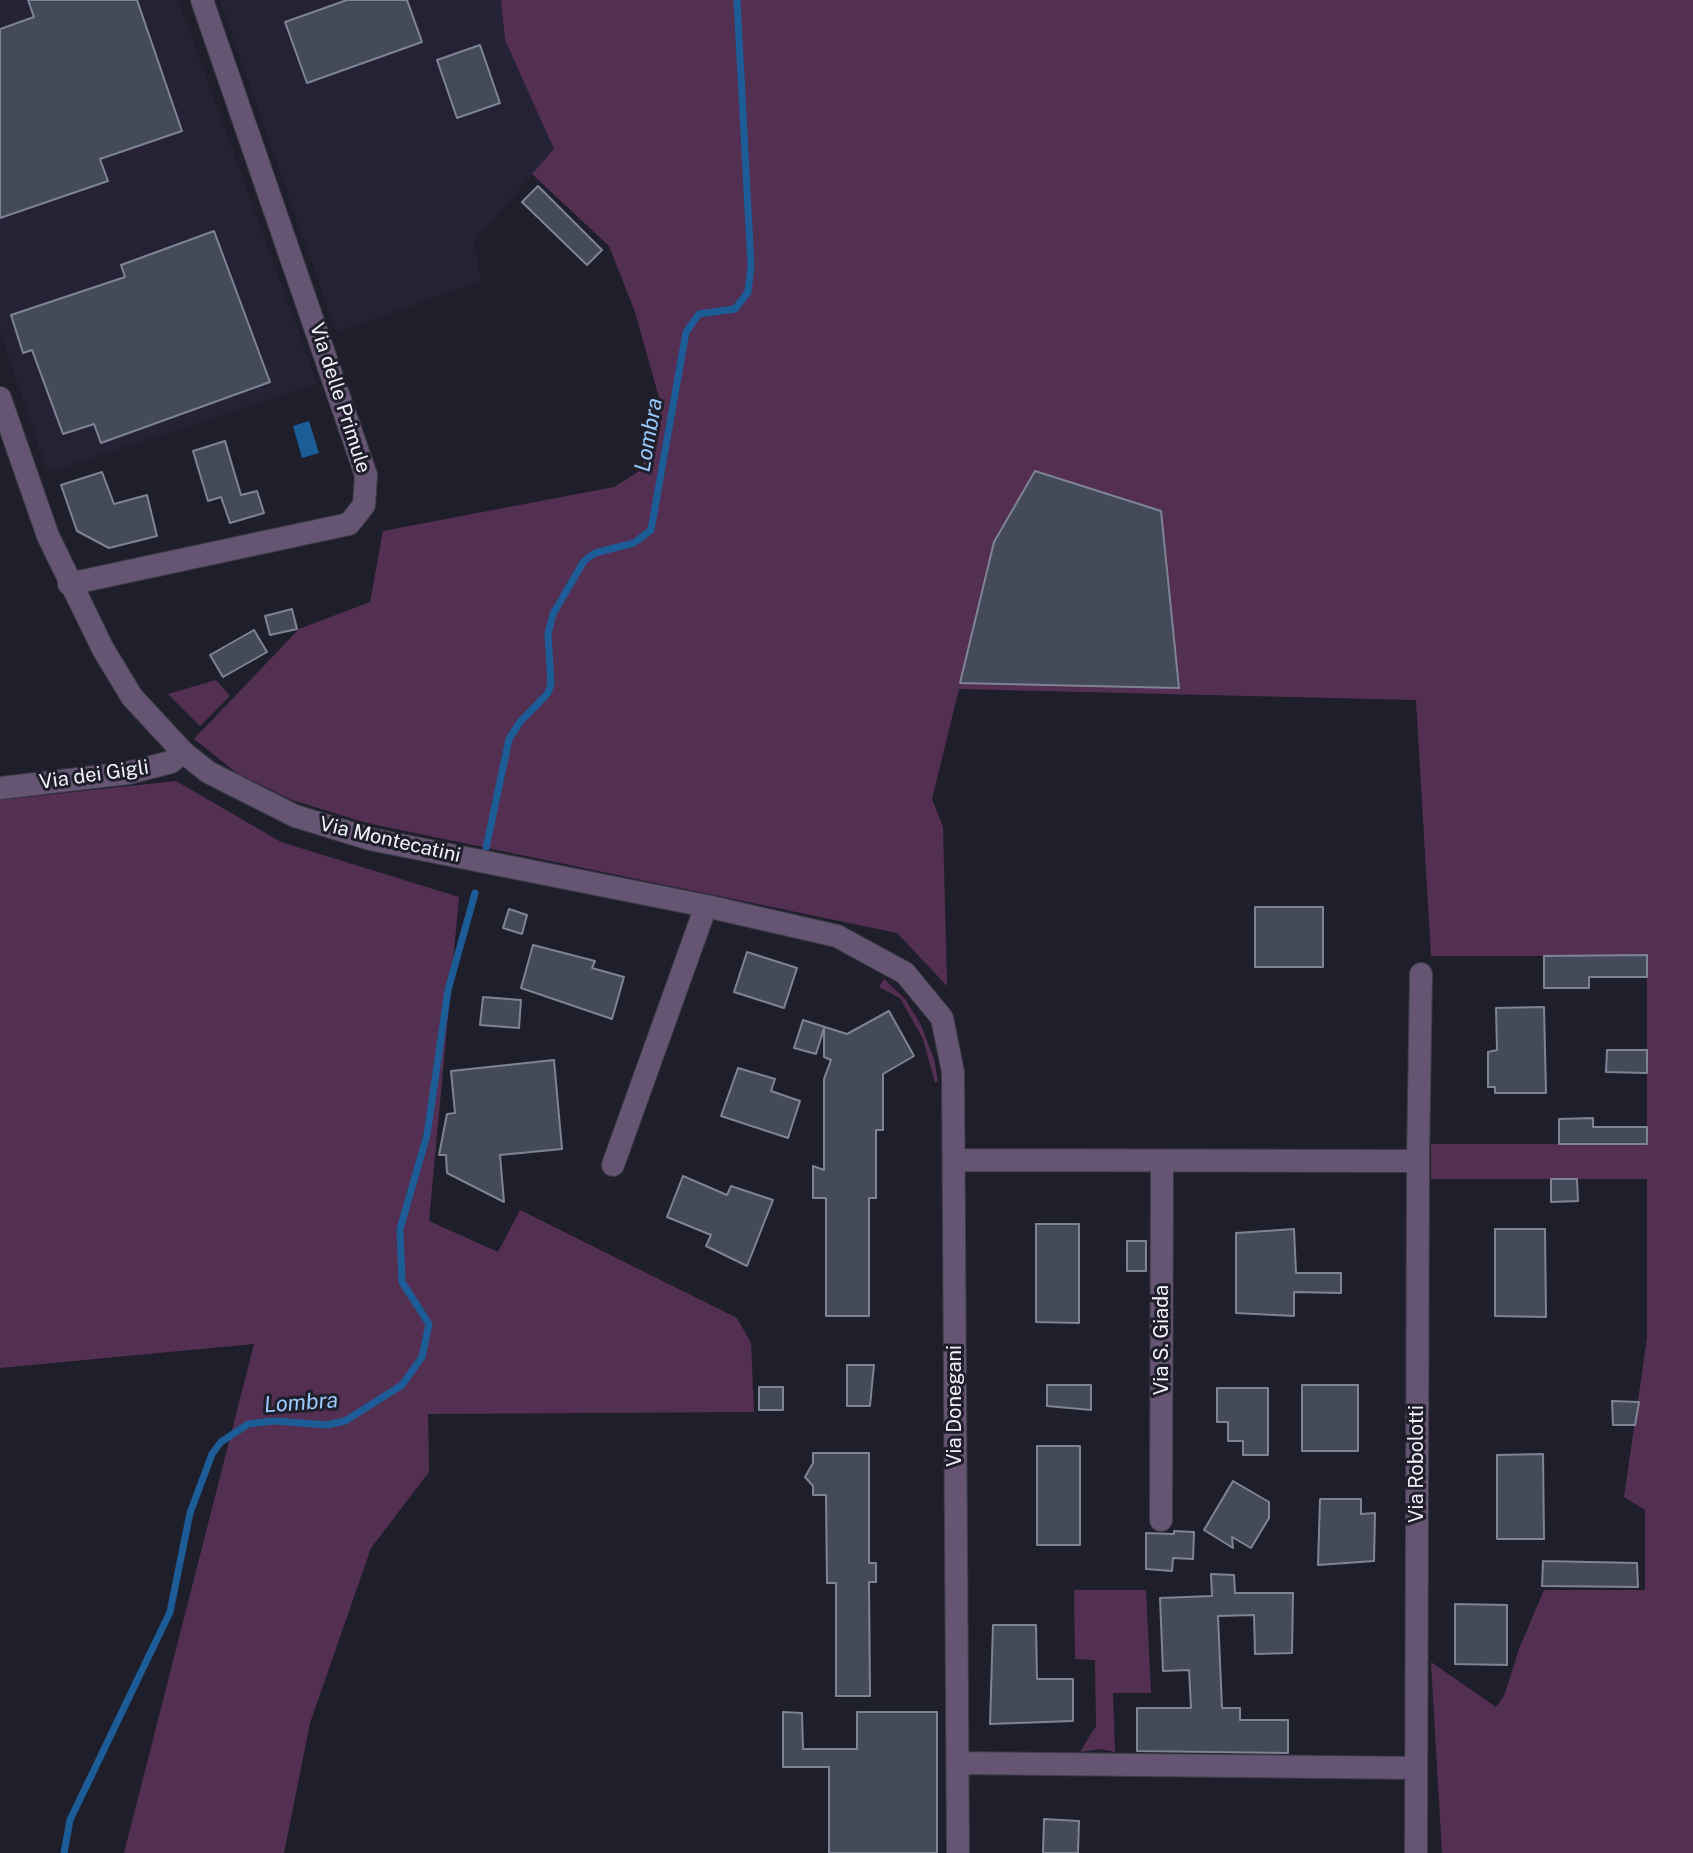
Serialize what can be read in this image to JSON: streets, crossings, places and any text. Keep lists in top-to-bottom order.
{
  "streets": {
    "street": [
      "Via delle Primule",
      "Via dei Gigli",
      "Via Montecatini",
      "Via S. Giada",
      "Via Donegani",
      "Via Robolotti"
    ]
  },
  "crossings": [
    ["Via delle Primule", "Via Montecatini"],
    ["Via dei Gigli", "Via Montecatini"],
    ["Via Montecatini", "Via Donegani"]
  ],
  "water": ["Lombra"]
}
